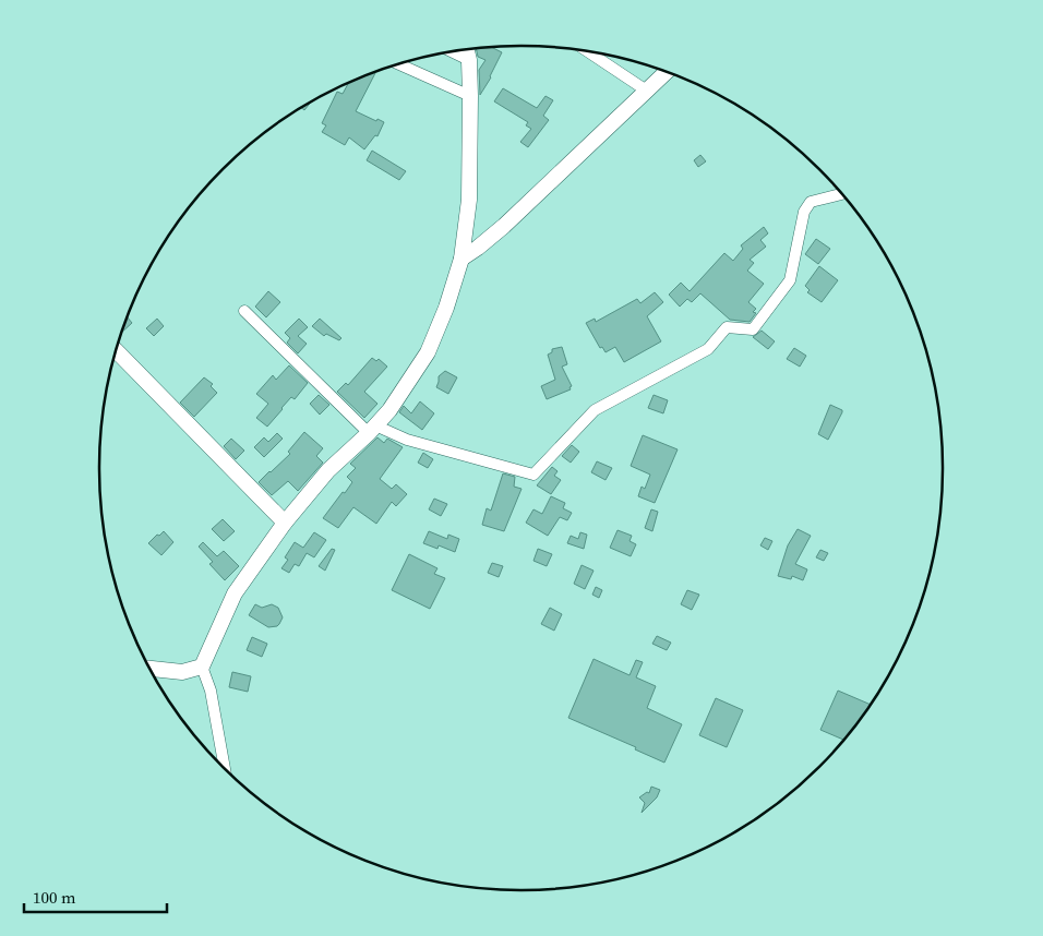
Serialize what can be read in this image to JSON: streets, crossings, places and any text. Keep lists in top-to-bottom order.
{
  "scale_bar": "100 m"
}
